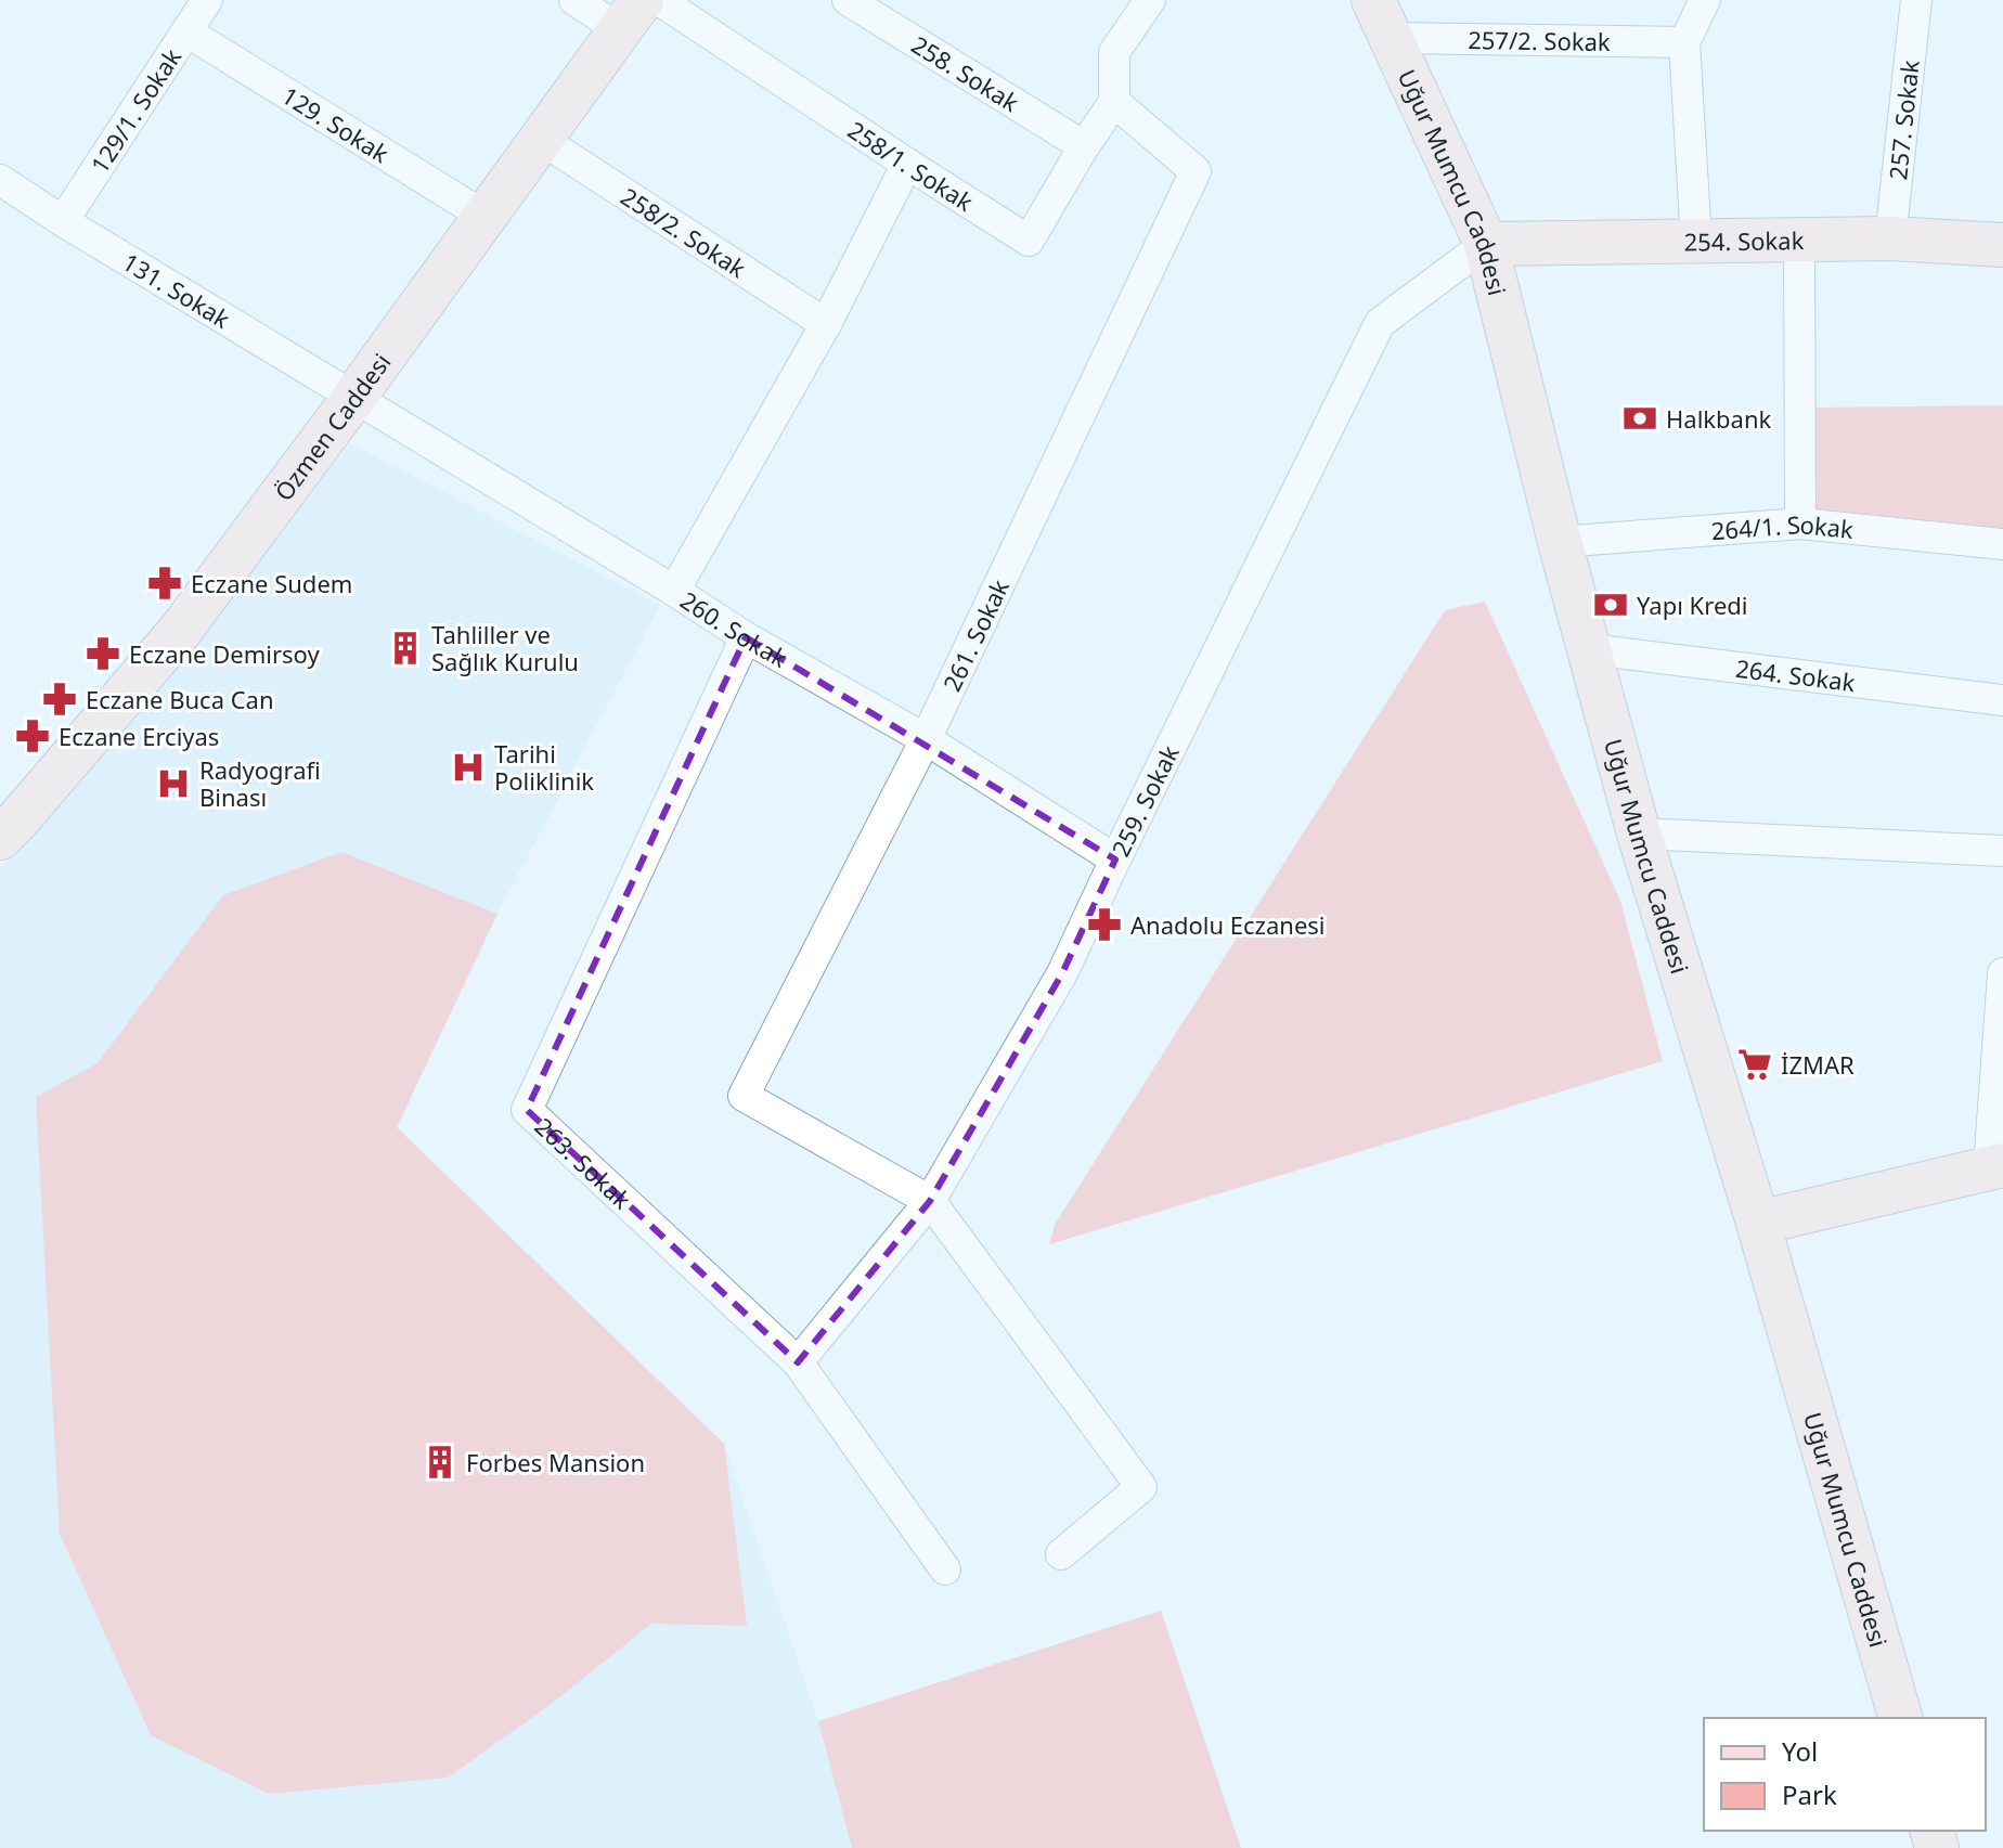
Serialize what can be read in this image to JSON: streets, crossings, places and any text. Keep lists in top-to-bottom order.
{
  "streets": {
    "main road": ["Uğur Mumcu Caddesi", "254. Sokak", "Özmen Caddesi"],
    "street": [
      "257/2. Sokak",
      "258. Sokak",
      "129/1. Sokak",
      "257. Sokak",
      "129. Sokak",
      "258/1. Sokak",
      "258/2. Sokak",
      "131. Sokak",
      "264/1. Sokak",
      "260. Sokak",
      "261. Sokak",
      "264. Sokak",
      "259. Sokak",
      "263. Sokak"
    ]
  },
  "crossings": [
    ["257/2. Sokak", "Uğur Mumcu Caddesi"],
    ["258. Sokak", "258/1. Sokak"],
    ["129/1. Sokak", "129. Sokak"],
    ["129/1. Sokak", "131. Sokak"],
    ["257. Sokak", "254. Sokak"],
    ["129. Sokak", "Özmen Caddesi"],
    ["258/1. Sokak", "261. Sokak"],
    ["Uğur Mumcu Caddesi", "254. Sokak"],
    ["Uğur Mumcu Caddesi", "264/1. Sokak"],
    ["Uğur Mumcu Caddesi", "264. Sokak"],
    ["Uğur Mumcu Caddesi", "259. Sokak"],
    ["258/2. Sokak", "Özmen Caddesi"],
    ["254. Sokak", "259. Sokak"],
    ["131. Sokak", "Özmen Caddesi"],
    ["131. Sokak", "260. Sokak"],
    ["Özmen Caddesi", "260. Sokak"],
    ["260. Sokak", "261. Sokak"],
    ["260. Sokak", "259. Sokak"],
    ["260. Sokak", "263. Sokak"],
    ["261. Sokak", "259. Sokak"],
    ["259. Sokak", "263. Sokak"]
  ],
  "places": {
    "bank": ["Halkbank", "Yapı Kredi"],
    "pharmacy": [
      "Eczane Sudem",
      "Eczane Demirsoy",
      "Eczane Buca Can",
      "Eczane Erciyas",
      "Anadolu Eczanesi"
    ],
    "building": ["Tahliller ve Sağlık Kurulu", "Forbes Mansion"],
    "hospital": ["Tarihi Poliklinik", "Radyografi Binası"],
    "supermarket": ["İZMAR"]
  },
  "legend": ["Yol", "Park"]
}
